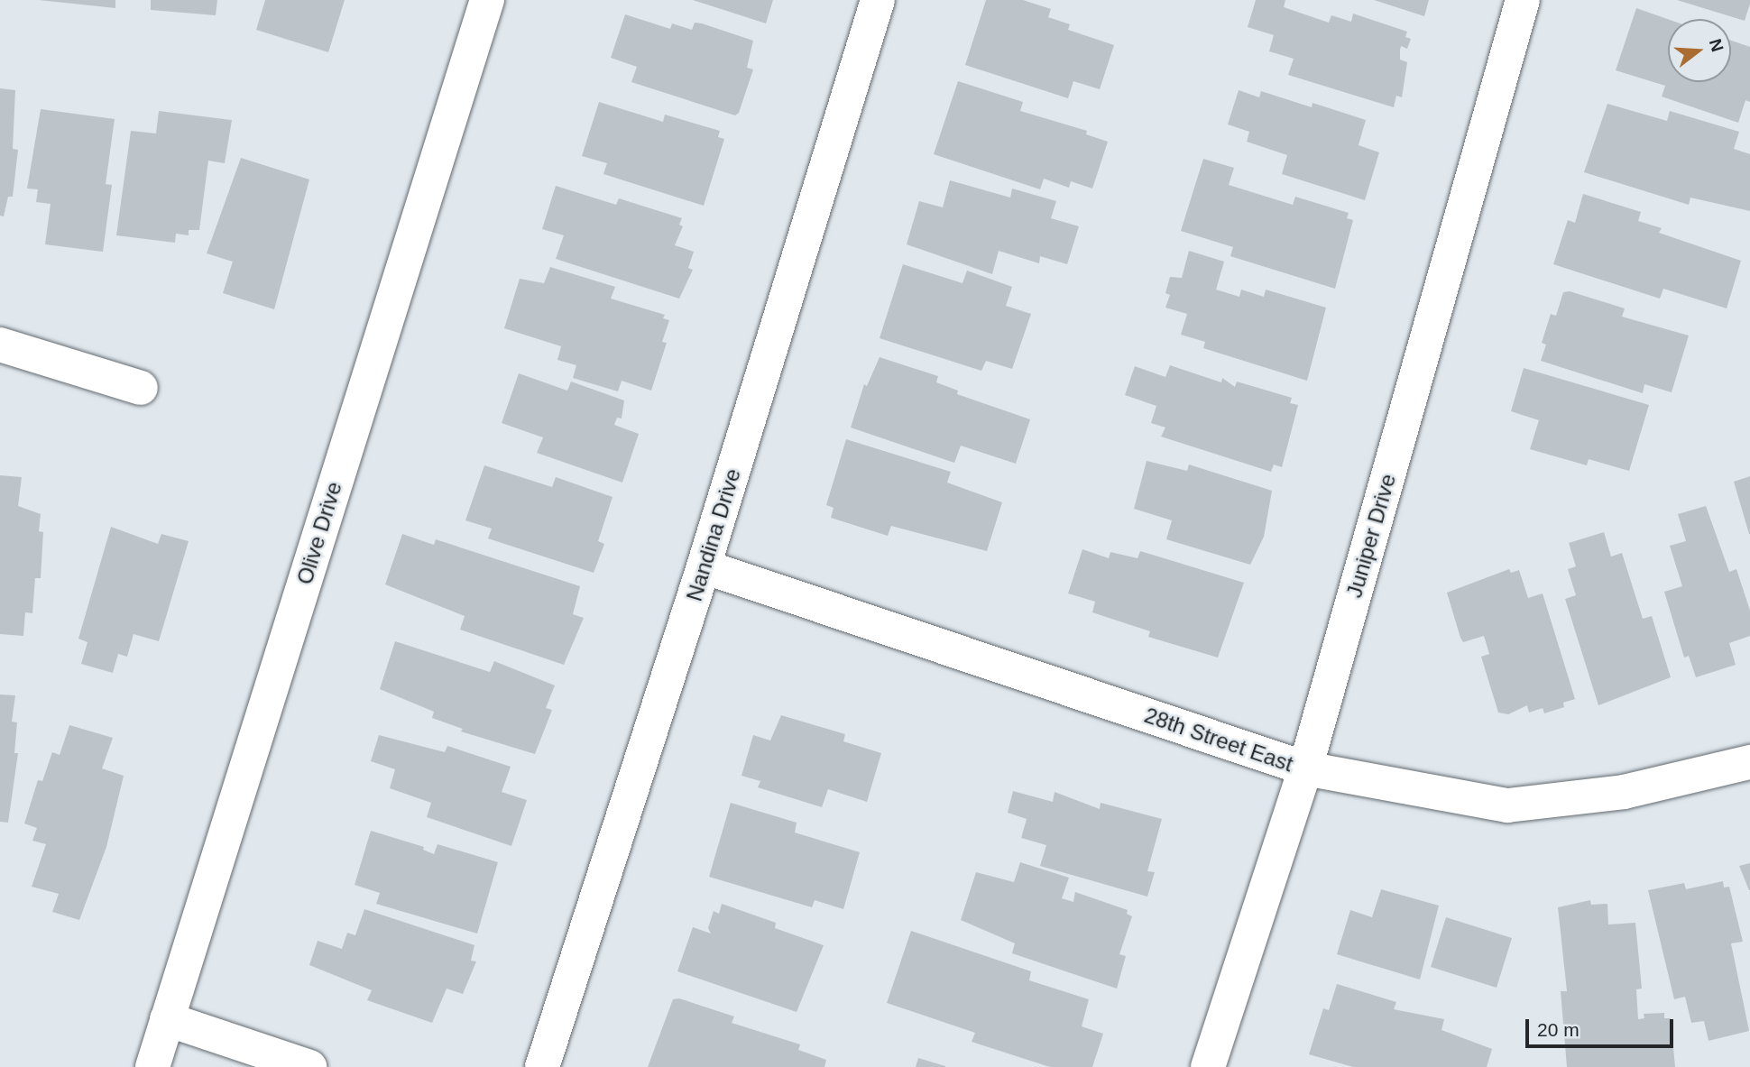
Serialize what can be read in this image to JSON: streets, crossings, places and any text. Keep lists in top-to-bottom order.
{
  "streets": {
    "street": [
      "Olive Drive",
      "Nandina Drive",
      "Juniper Drive",
      "28th Street East"
    ]
  },
  "crossings": [
    ["Nandina Drive", "28th Street East"],
    ["Juniper Drive", "28th Street East"]
  ],
  "scale_bar": "20 m",
  "north": "right"
}
